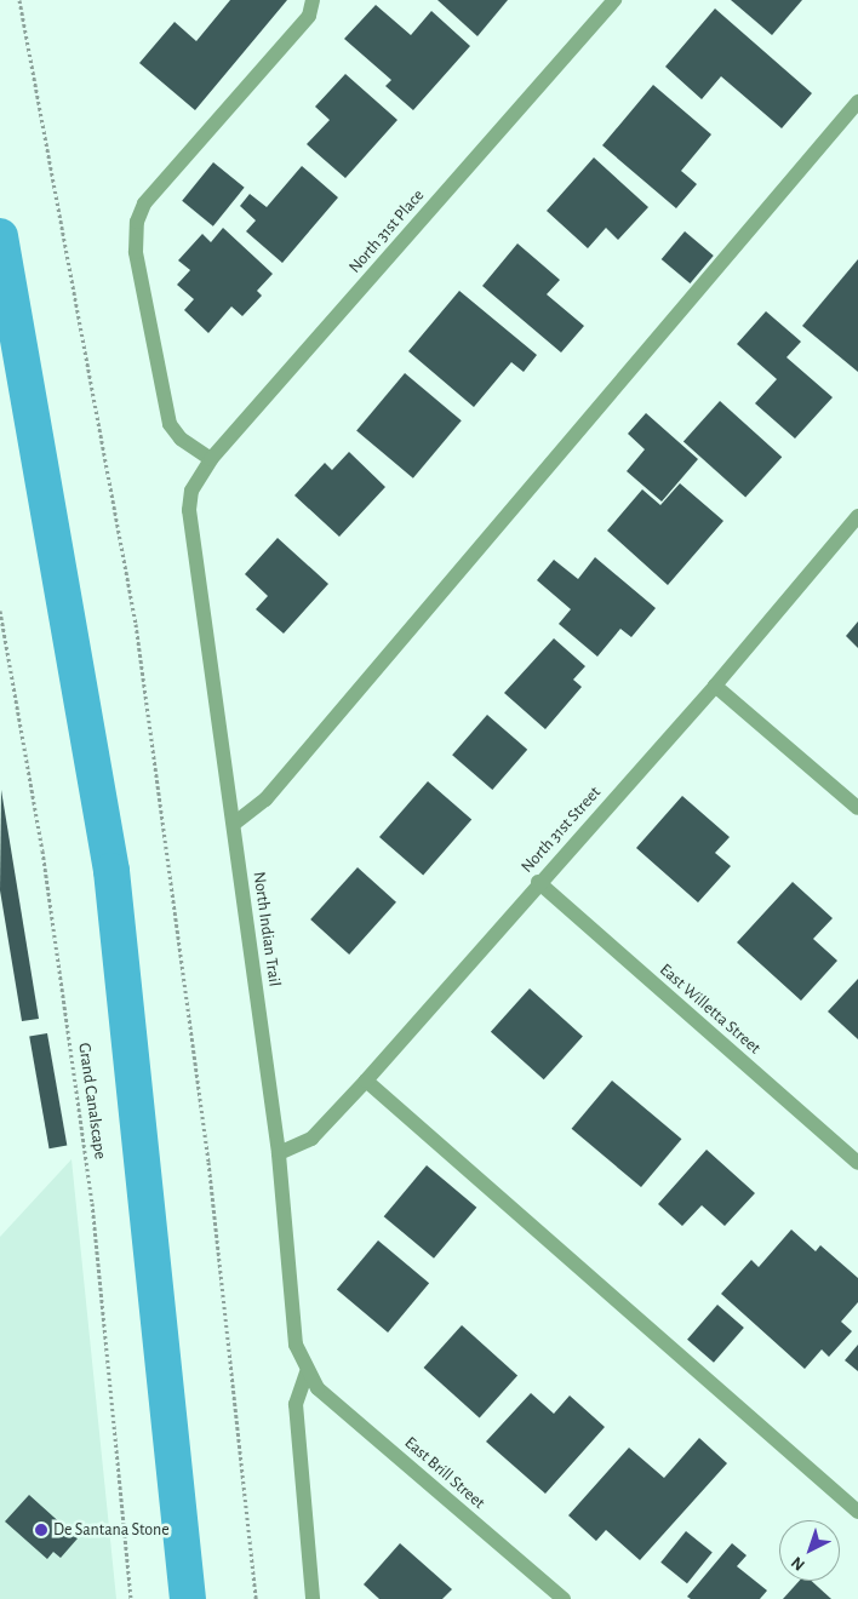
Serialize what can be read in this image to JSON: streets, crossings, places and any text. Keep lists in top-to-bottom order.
{
  "streets": {
    "street": [
      "North 31st Place",
      "North 31st Street",
      "North Indian Trail",
      "East Willetta Street",
      "East Brill Street"
    ],
    "path": ["Grand Canalscape"]
  },
  "crossings": [
    ["North 31st Place", "North Indian Trail"],
    ["North 31st Street", "North Indian Trail"],
    ["North 31st Street", "East Willetta Street"],
    ["North Indian Trail", "East Brill Street"]
  ],
  "places": ["De Santana Stone"],
  "north": "bottom left"
}
